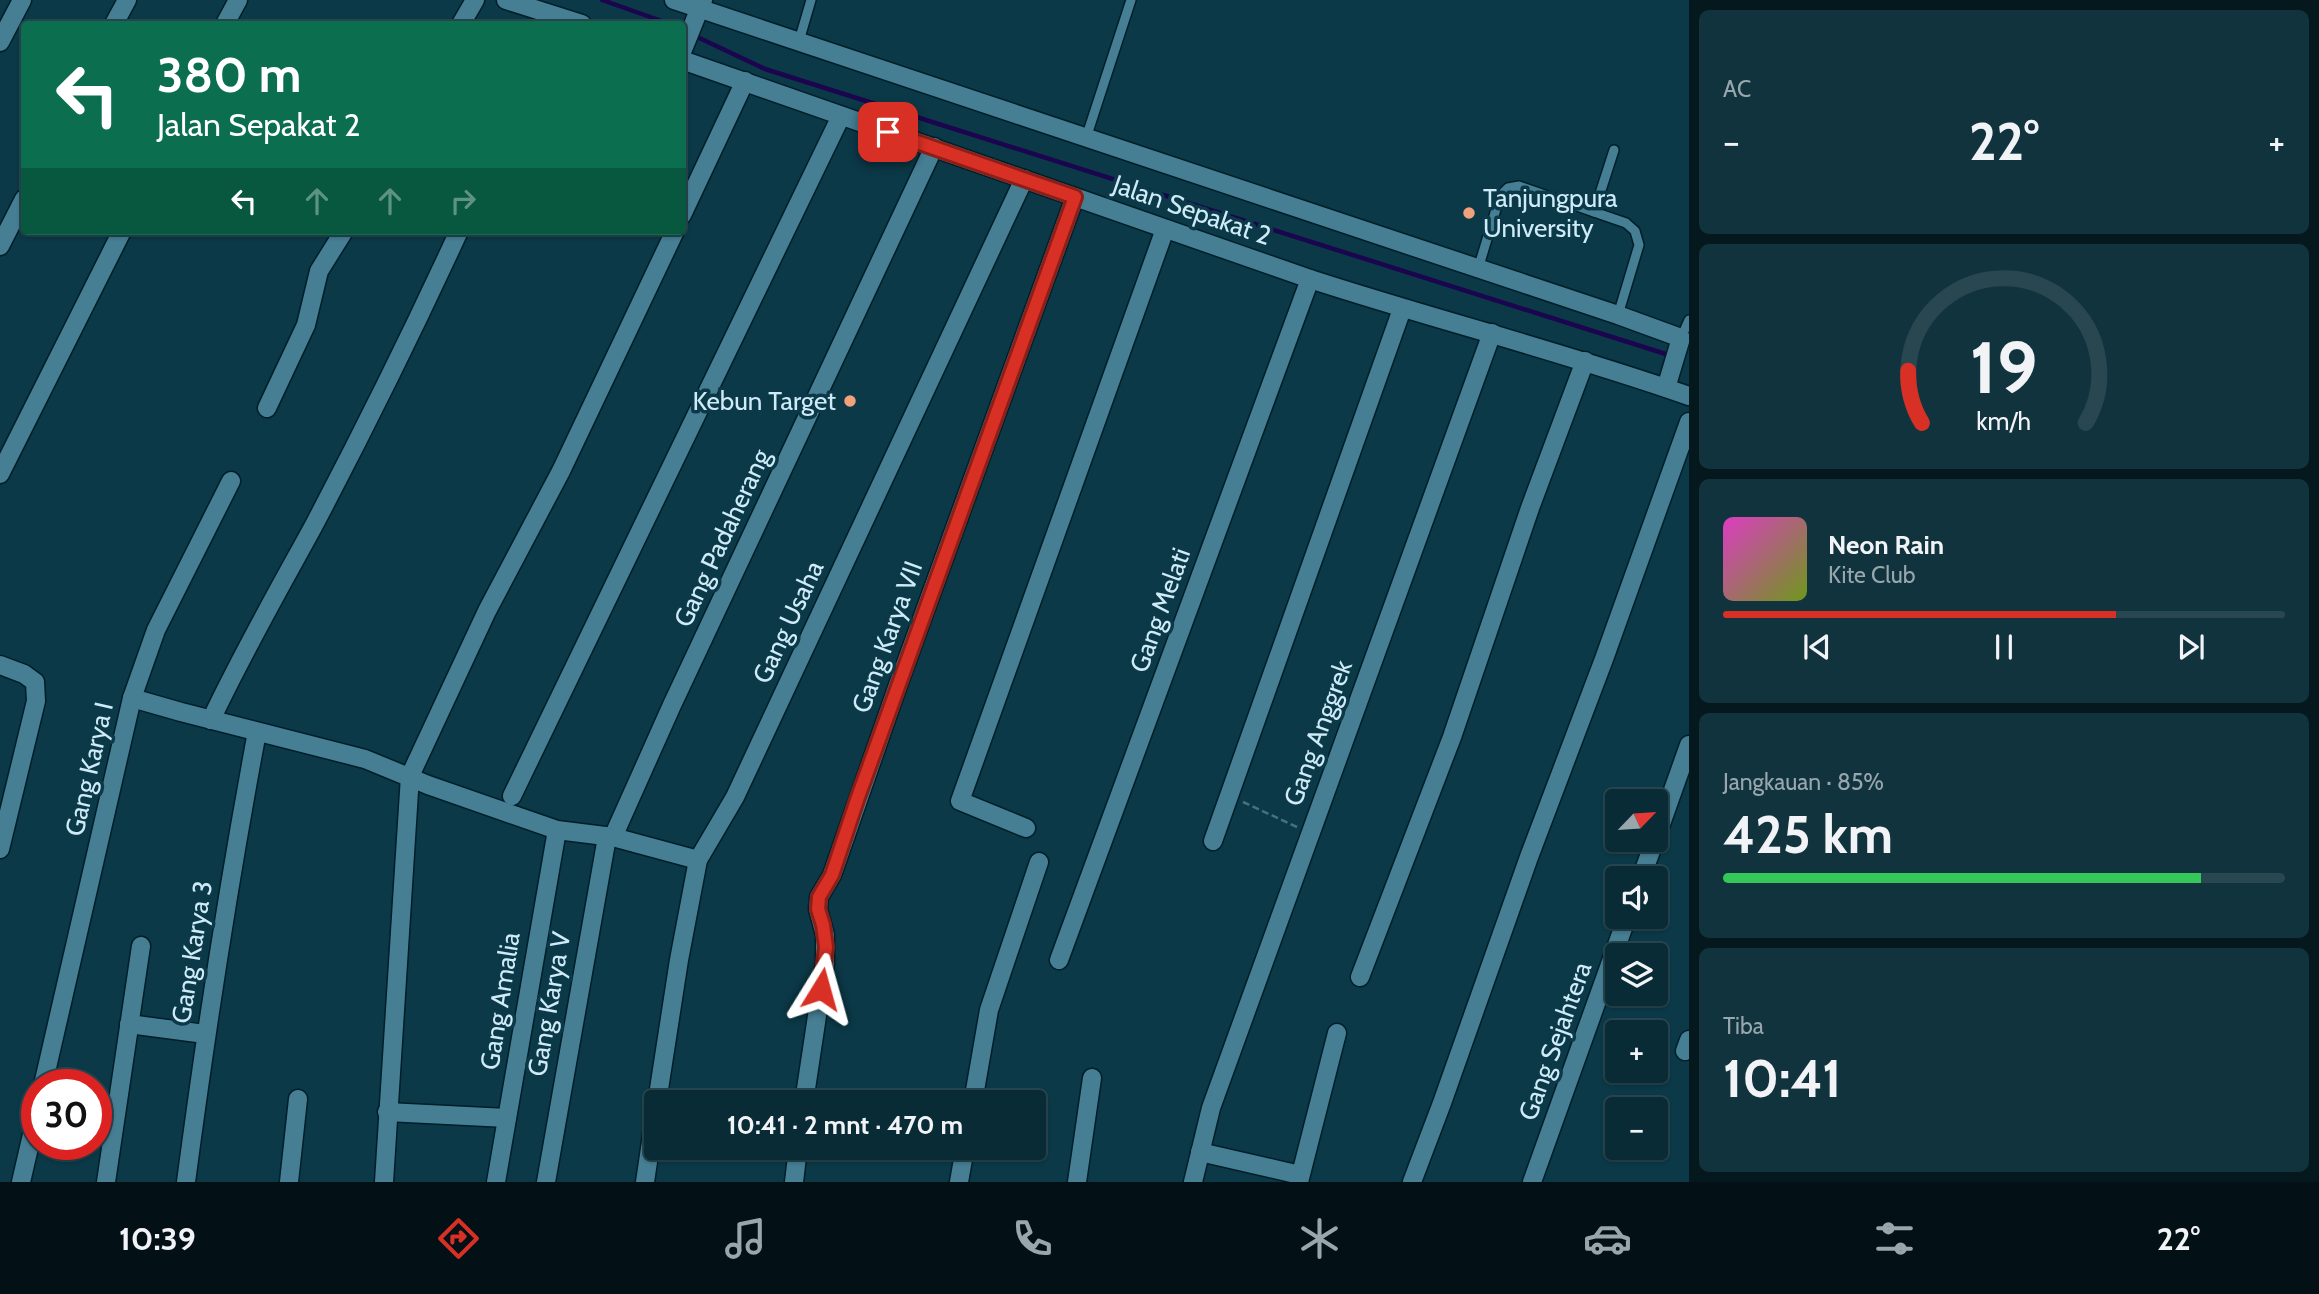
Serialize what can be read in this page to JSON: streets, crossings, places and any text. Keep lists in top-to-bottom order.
{
  "streets": {
    "street": [
      "Jalan Sepakat 2",
      "Gang Padaherang",
      "Gang Melati",
      "Gang Usaha",
      "Gang Karya VII",
      "Gang Anggrek",
      "Gang Karya I",
      "Gang Karya 3",
      "Gang Amalia",
      "Gang Karya V",
      "Gang Sejahtera"
    ]
  },
  "crossings": [
    ["Jalan Sepakat 2", "Gang Padaherang"],
    ["Jalan Sepakat 2", "Gang Melati"],
    ["Jalan Sepakat 2", "Gang Usaha"],
    ["Jalan Sepakat 2", "Gang Karya VII"],
    ["Jalan Sepakat 2", "Gang Anggrek"],
    ["Gang Padaherang", "Gang Karya V"]
  ],
  "places": ["Tanjungpura University", "Kebun Target"],
  "north": "top right",
  "page": {
    "tile": [
      "AC",
      ["Jangkauan · 85%", "425 km"],
      ["Tiba", "10:41"]
    ],
    "turn": ["380 m", "Jalan Sepakat 2"],
    "heat": ["−", "22°", "+"],
    "song": ["Neon Rain", "Kite Club"],
    "map_buttons": ["+", "−"],
    "limit": "30",
    "trip": "10:41 · 2 mnt · 470 m",
    "tabs": ["10:39", "22°"],
    "gauge": ["19", "km/h"]
  }
}
